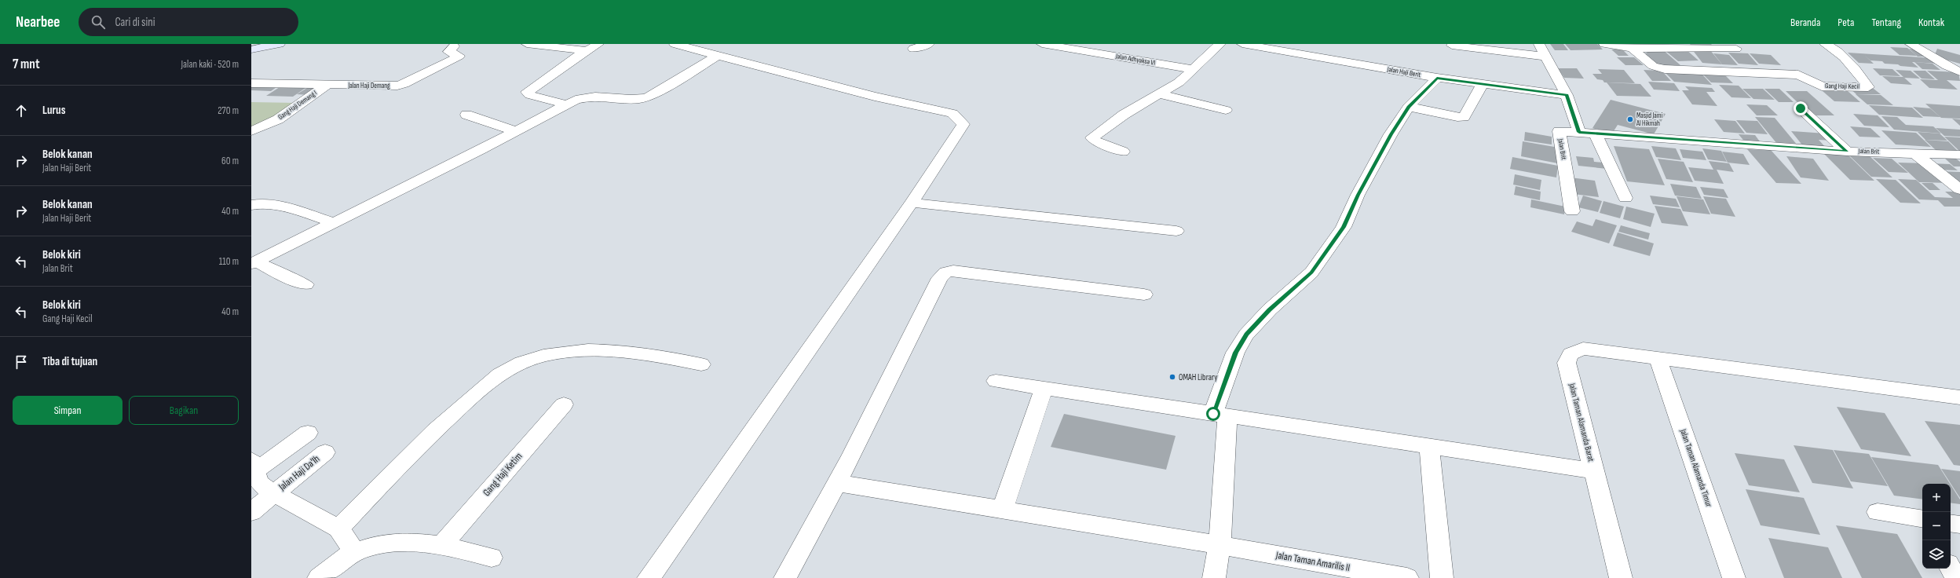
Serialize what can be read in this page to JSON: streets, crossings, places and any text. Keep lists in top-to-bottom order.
{
  "streets": {
    "street": [
      "Jalan Adhyaksa VI",
      "Jalan Haji Berit",
      "Jalan Haji Demang",
      "Gang Haji Kecil",
      "Gang Haji Demang I",
      "Jalan Brit",
      "Jalan Taman Alamanda Barat",
      "Jalan Taman Alamanda Timur",
      "Jalan Haji Da'Ih",
      "Gang Haji Ketim",
      "Jalan Taman Amarilis II"
    ]
  },
  "crossings": [
    ["Jalan Haji Demang", "Gang Haji Demang I"],
    ["Jalan Taman Alamanda Barat", "Jalan Taman Alamanda Timur"]
  ],
  "places": ["Masjid Jami Al Hikmah", "OMAH Library"],
  "page": {
    "header": "Nearbee",
    "search": "Cari di sini",
    "nav": [
      "Beranda",
      "Peta",
      "Tentang",
      "Kontak"
    ],
    "heading": ["7 mnt", "Jalan kaki · 520 m"],
    "list": [
      ["Lurus", "270 m"],
      ["Belok kanan", "Jalan Haji Berit", "60 m"],
      ["Belok kanan", "Jalan Haji Berit", "40 m"],
      ["Belok kiri", "Jalan Brit", "110 m"],
      ["Belok kiri", "Gang Haji Kecil", "40 m"],
      "Tiba di tujuan"
    ],
    "buttons": ["Simpan", "Bagikan"],
    "map_buttons": ["+", "−"]
  }
}
